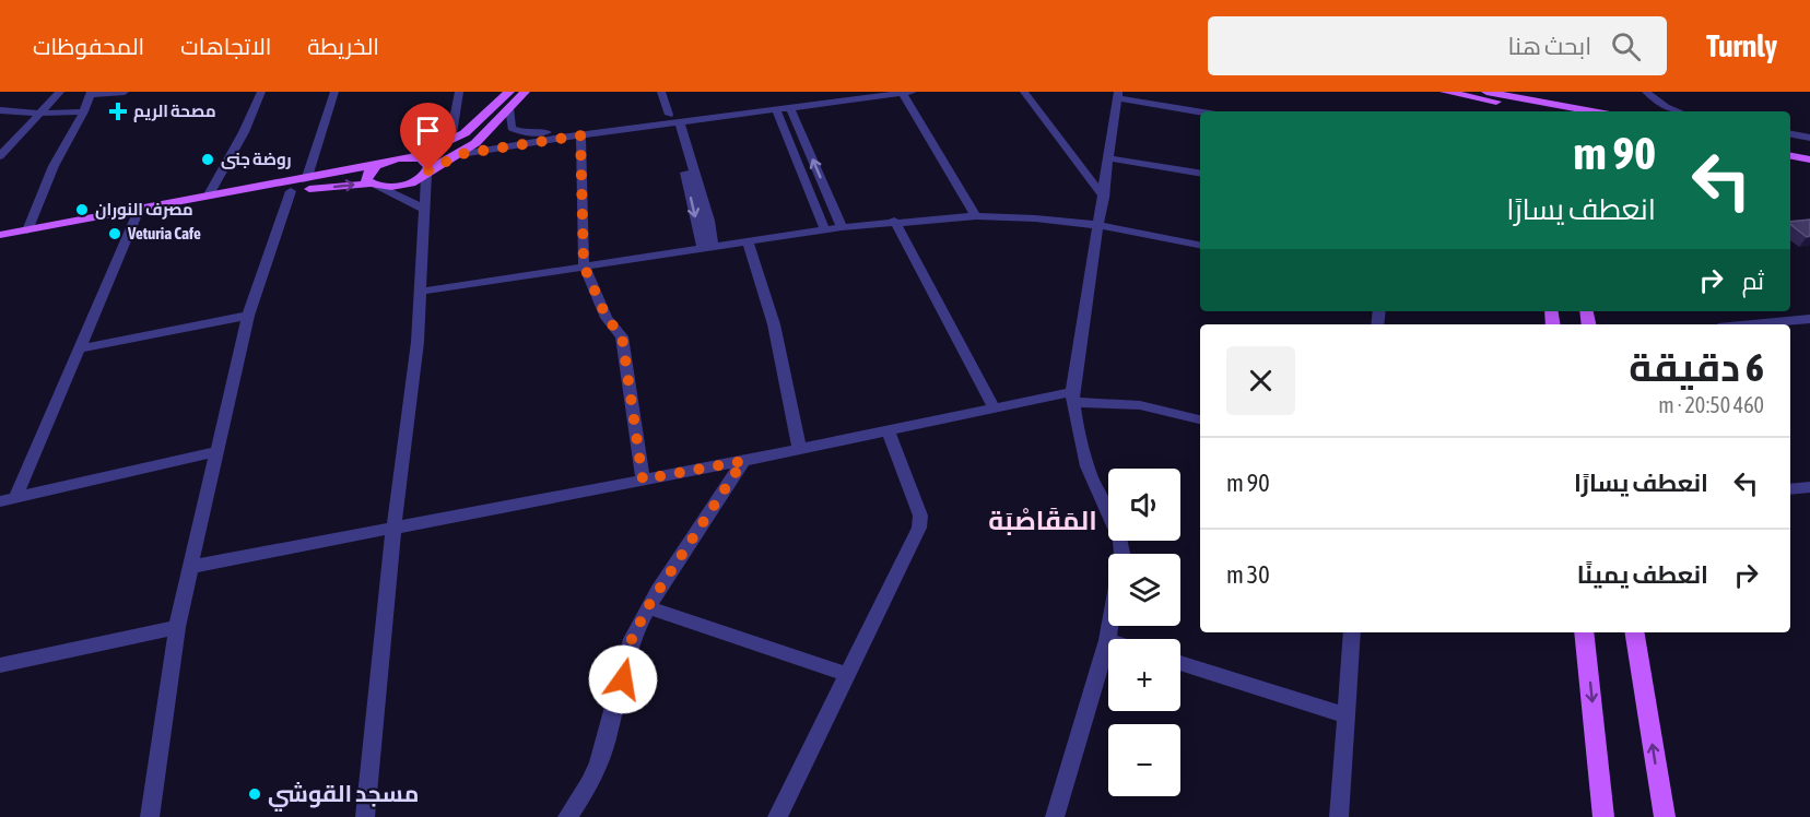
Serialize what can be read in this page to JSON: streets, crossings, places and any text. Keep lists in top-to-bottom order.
{
  "districts": ["المَقَاصْبَة"],
  "places": {
    "health": ["مصحة الريم"],
    "other": [
      "روضة جنى",
      "مصرف النوران",
      "Veturia Cafe",
      "مسجد القوشي"
    ]
  },
  "page": {
    "header": "Turnly",
    "search": "ابحث هنا",
    "nav": ["الخريطة", "الاتجاهات", "المحفوظات"],
    "turn": ["90 m", "انعطف يسارًا"],
    "then": "ثم",
    "heading": ["6 دقيقة", "460 m · 20:50"],
    "list": [
      {
        "name": "انعطف يسارًا",
        "value": "90 m"
      },
      {
        "name": "انعطف يمينًا",
        "value": "30 m"
      }
    ],
    "map_buttons": ["+", "−"]
  }
}
